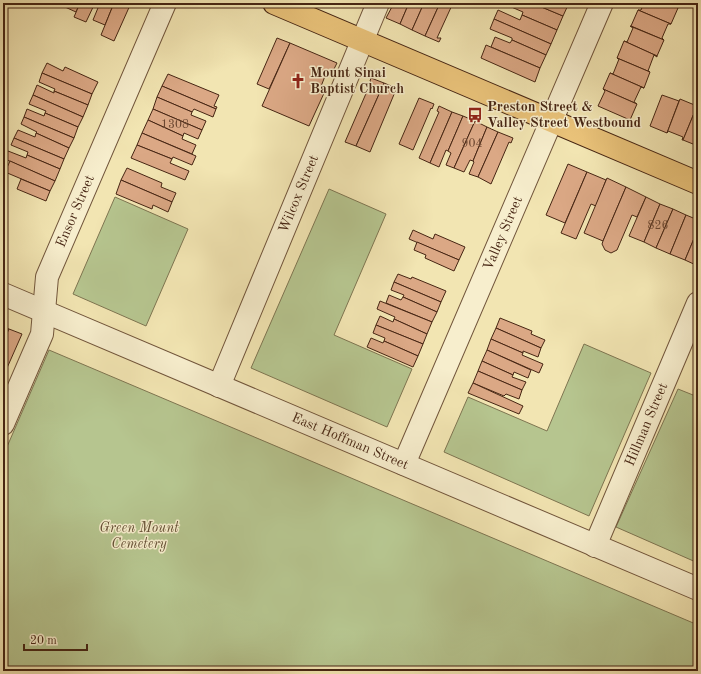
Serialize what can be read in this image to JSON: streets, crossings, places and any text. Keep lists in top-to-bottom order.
{
  "streets": {
    "street": [
      "Wilcox Street",
      "Ensor Street",
      "Valley Street",
      "Hillman Street",
      "East Hoffman Street"
    ]
  },
  "crossings": [
    ["Wilcox Street", "East Hoffman Street"],
    ["Ensor Street", "East Hoffman Street"],
    ["Valley Street", "East Hoffman Street"],
    ["Hillman Street", "East Hoffman Street"]
  ],
  "parks": ["Green Mount Cemetery"],
  "places": {
    "church": ["Mount Sinai Baptist Church"],
    "bus stop": ["Preston Street & Valley Street Westbound"]
  },
  "house_numbers": ["1308", "904", "826"],
  "scale_bar": "20 m"
}
